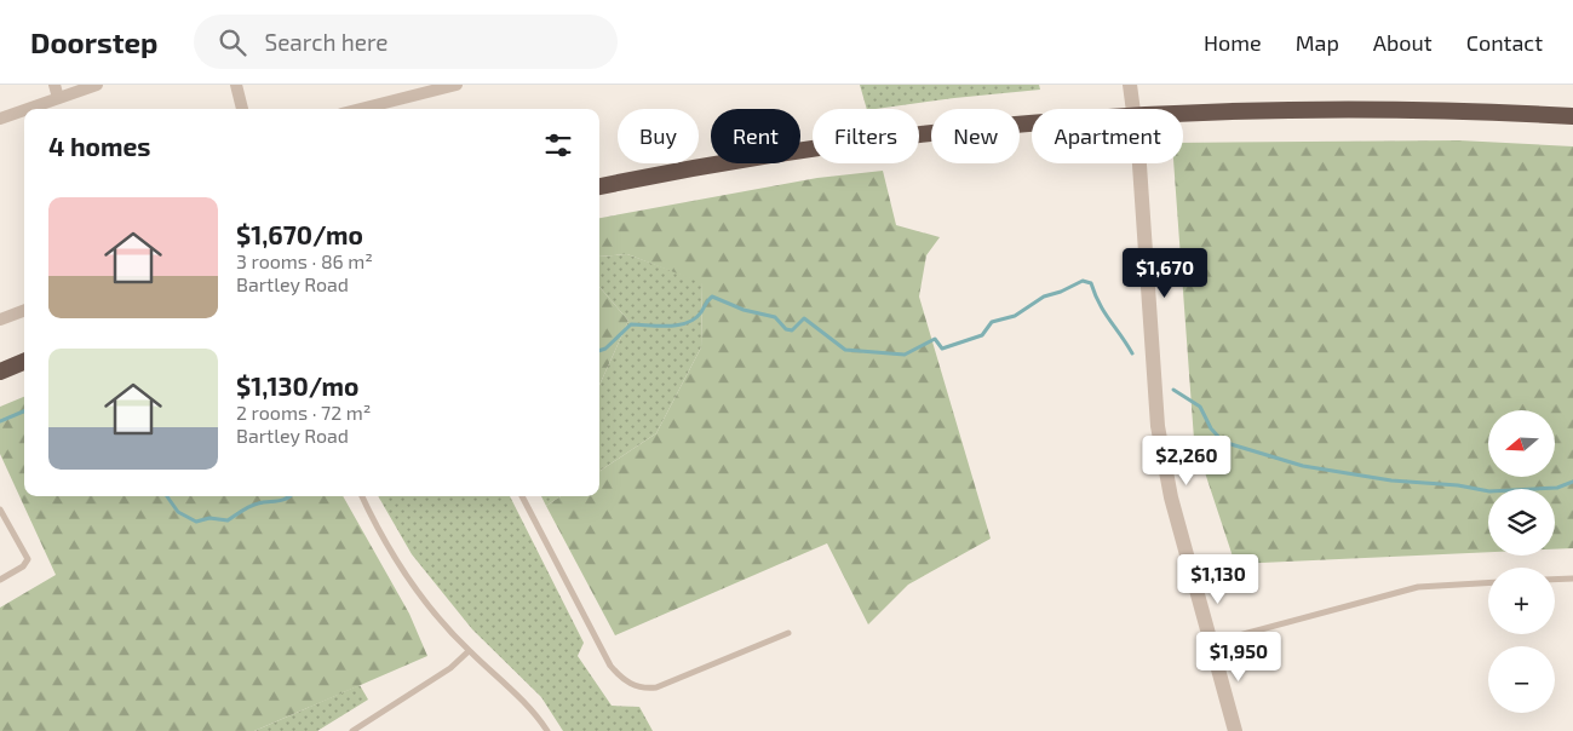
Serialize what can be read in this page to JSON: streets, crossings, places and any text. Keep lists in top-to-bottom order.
{
  "north": "left",
  "page": {
    "header": "Doorstep",
    "search": "Search here",
    "nav": [
      "Home",
      "Map",
      "About",
      "Contact"
    ],
    "chip": [
      "Buy",
      "Rent",
      "Filters",
      "New",
      "Apartment"
    ],
    "heading": "4 homes",
    "list": [
      {
        "name": "$1,670/mo",
        "note": "3 rooms · 86 m² · Bartley Road"
      },
      {
        "name": "$1,130/mo",
        "note": "2 rooms · 72 m² · Bartley Road"
      }
    ],
    "price": [
      "$1,670",
      "$2,260",
      "$1,130",
      "$1,950"
    ],
    "map_buttons": ["+", "−"]
  }
}
